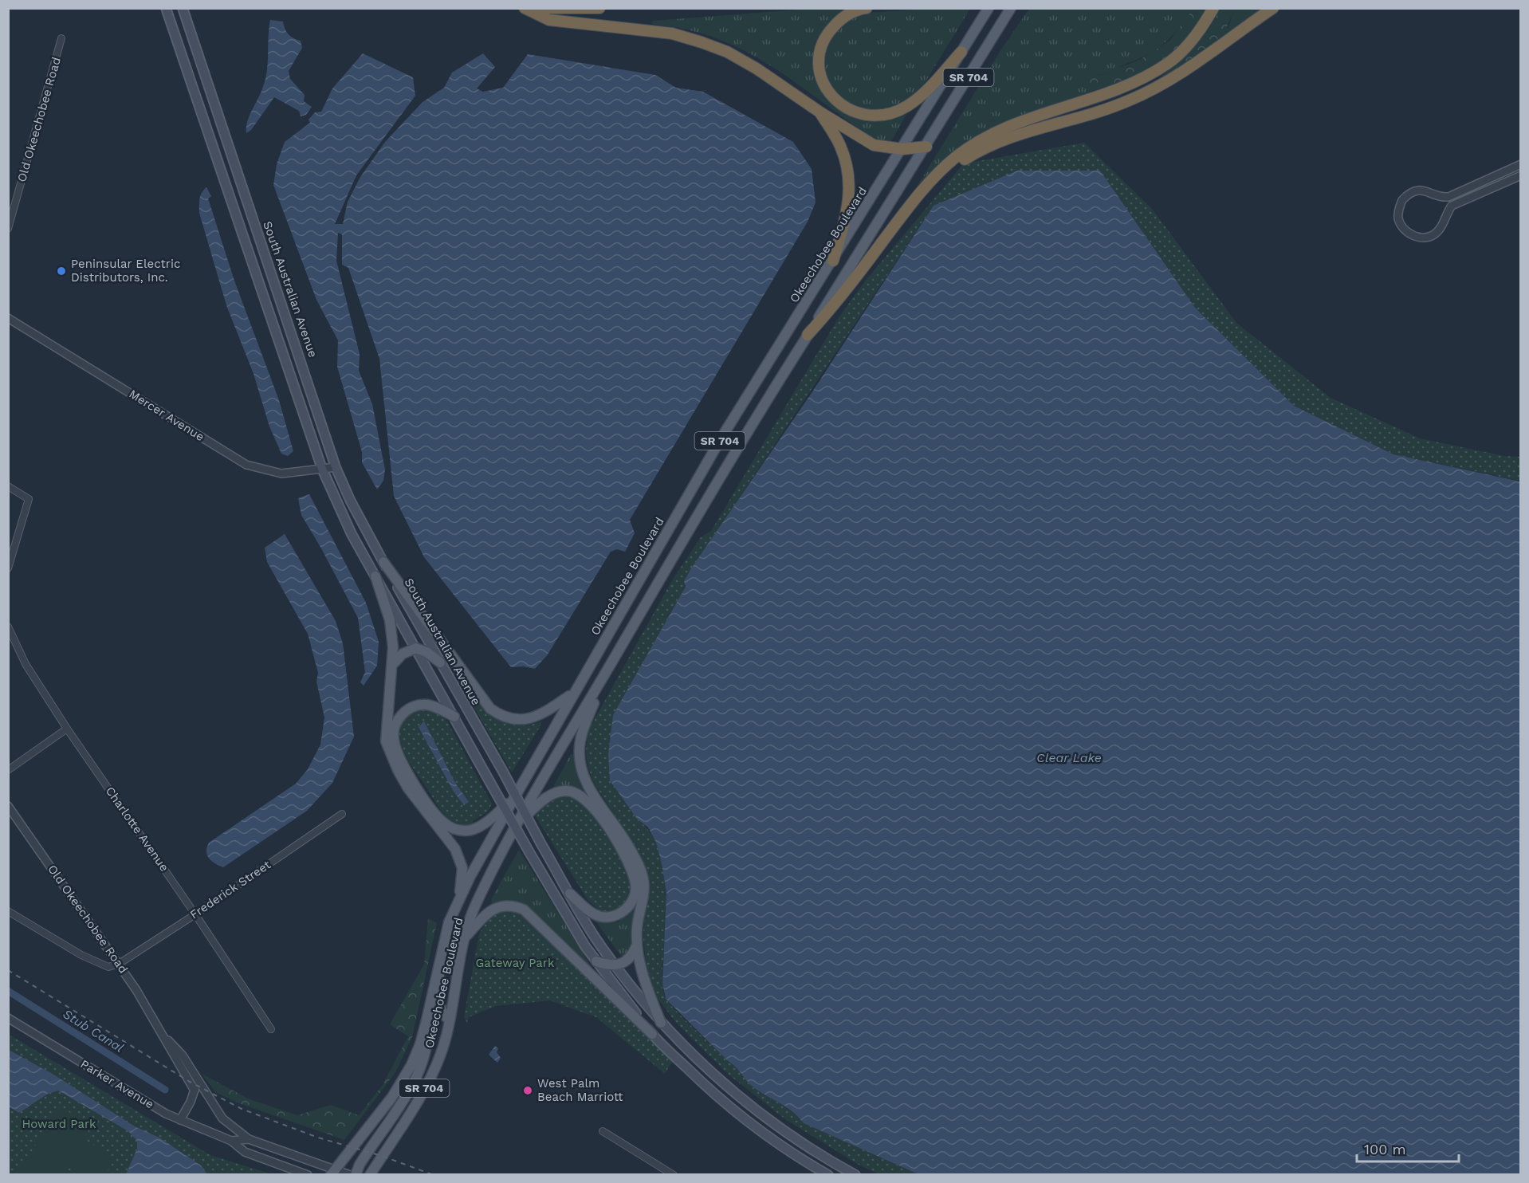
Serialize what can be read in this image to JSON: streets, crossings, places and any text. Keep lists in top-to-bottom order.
{
  "streets": {
    "main road": ["SR 704", "Okeechobee Boulevard", "South Australian Avenue"],
    "street": [
      "Old Okeechobee Road",
      "Mercer Avenue",
      "Charlotte Avenue",
      "Frederick Street",
      "Parker Avenue"
    ]
  },
  "crossings": [
    ["Old Okeechobee Road", "Frederick Street"],
    ["Old Okeechobee Road", "Parker Avenue"],
    ["Okeechobee Boulevard", "Parker Avenue"],
    ["South Australian Avenue", "Mercer Avenue"],
    ["Charlotte Avenue", "Frederick Street"]
  ],
  "water": ["Clear Lake", "Stub Canal"],
  "parks": ["Gateway Park", "Howard Park"],
  "places": ["Peninsular Electric Distributors, Inc.", "West Palm Beach Marriott"],
  "scale_bar": "100 m"
}
